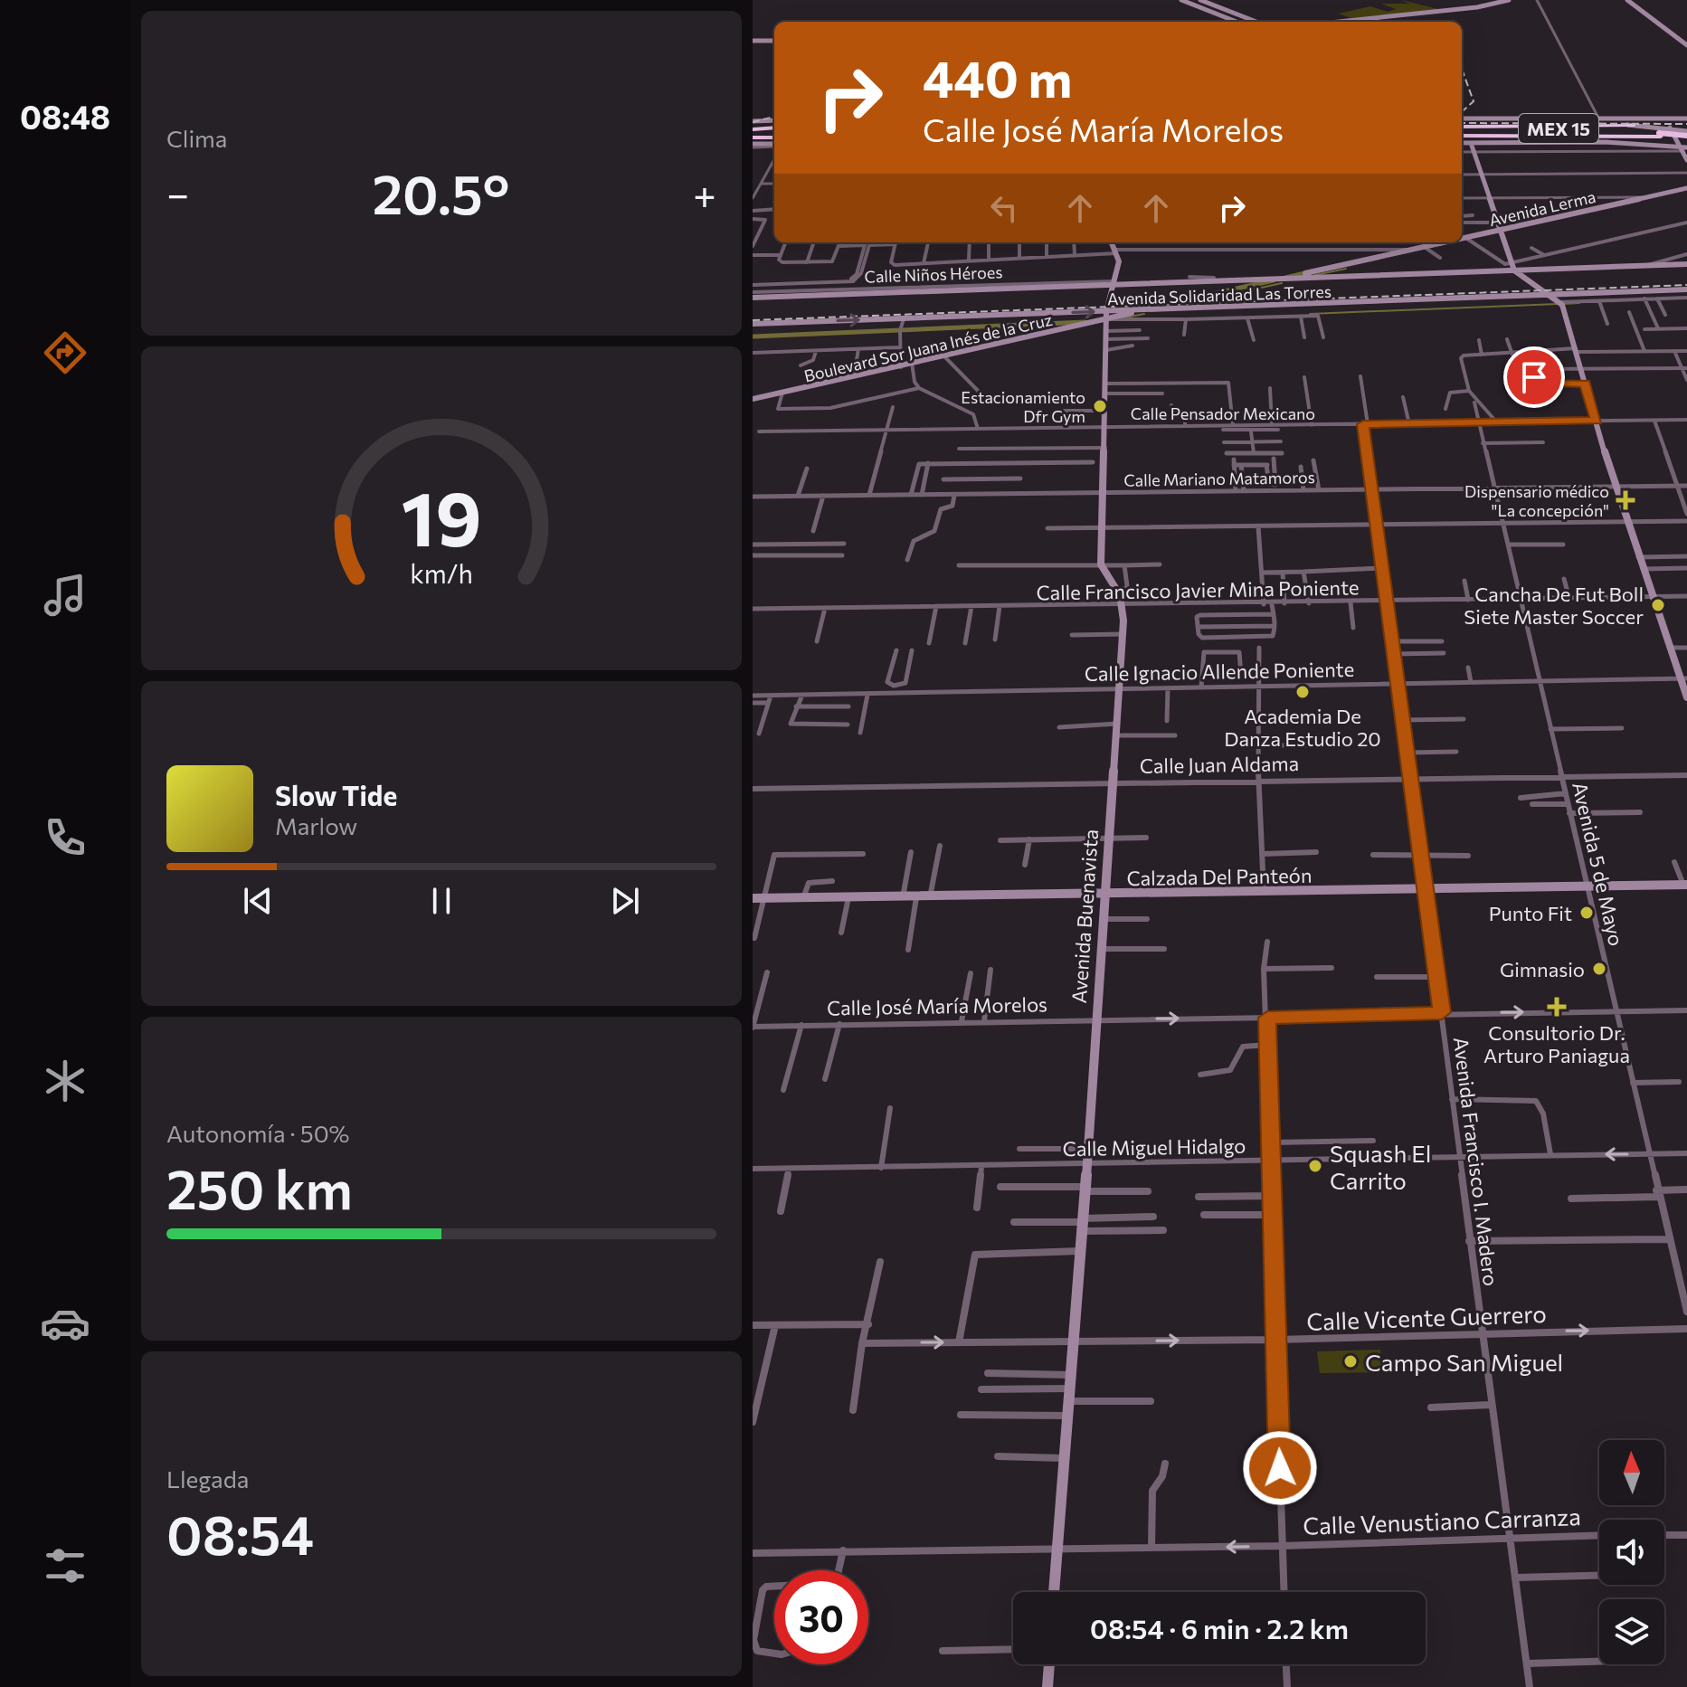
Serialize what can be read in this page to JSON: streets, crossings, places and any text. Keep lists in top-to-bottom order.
{
  "streets": {
    "highway": ["MEX 15"],
    "main road": [
      "Avenida Lerma",
      "Avenida Solidaridad Las Torres",
      "Boulevard Sor Juana Inés de la Cruz",
      "Calzada Del Panteón",
      "Avenida Buenavista"
    ],
    "street": [
      "Calle Niños Héroes",
      "Calle Pensador Mexicano",
      "Calle Mariano Matamoros",
      "Calle Francisco Javier Mina Poniente",
      "Calle Ignacio Allende Poniente",
      "Calle Juan Aldama",
      "Avenida 5 de Mayo",
      "Calle José María Morelos",
      "Calle Miguel Hidalgo",
      "Avenida Francisco I. Madero",
      "Calle Vicente Guerrero",
      "Calle Venustiano Carranza"
    ]
  },
  "crossings": [
    ["Avenida Lerma", "Avenida Solidaridad Las Torres"],
    ["Calle Niños Héroes", "Avenida Solidaridad Las Torres"],
    ["Avenida Solidaridad Las Torres", "Boulevard Sor Juana Inés de la Cruz"],
    ["Calle Pensador Mexicano", "Avenida 5 de Mayo"],
    ["Calle Pensador Mexicano", "Avenida Francisco I. Madero"],
    ["Calle Mariano Matamoros", "Avenida 5 de Mayo"],
    ["Calle Mariano Matamoros", "Avenida Francisco I. Madero"],
    ["Calle Francisco Javier Mina Poniente", "Avenida 5 de Mayo"],
    ["Calle Francisco Javier Mina Poniente", "Avenida Buenavista"],
    ["Calle Francisco Javier Mina Poniente", "Avenida Francisco I. Madero"],
    ["Calle Ignacio Allende Poniente", "Avenida 5 de Mayo"],
    ["Calle Ignacio Allende Poniente", "Avenida Buenavista"],
    ["Calle Ignacio Allende Poniente", "Avenida Francisco I. Madero"],
    ["Calle Juan Aldama", "Avenida 5 de Mayo"],
    ["Calle Juan Aldama", "Avenida Buenavista"],
    ["Calle Juan Aldama", "Avenida Francisco I. Madero"],
    ["Avenida 5 de Mayo", "Calzada Del Panteón"],
    ["Avenida 5 de Mayo", "Calle José María Morelos"],
    ["Avenida 5 de Mayo", "Calle Miguel Hidalgo"],
    ["Calzada Del Panteón", "Avenida Buenavista"],
    ["Calzada Del Panteón", "Avenida Francisco I. Madero"],
    ["Avenida Buenavista", "Calle José María Morelos"],
    ["Avenida Buenavista", "Calle Miguel Hidalgo"],
    ["Avenida Buenavista", "Calle Vicente Guerrero"],
    ["Avenida Buenavista", "Calle Venustiano Carranza"],
    ["Calle José María Morelos", "Avenida Francisco I. Madero"],
    ["Calle Miguel Hidalgo", "Avenida Francisco I. Madero"],
    ["Avenida Francisco I. Madero", "Calle Vicente Guerrero"],
    ["Avenida Francisco I. Madero", "Calle Venustiano Carranza"]
  ],
  "one_way": ["Calle José María Morelos", "Calle Vicente Guerrero"],
  "places": {
    "other": [
      "Estacionamiento Dfr Gym",
      "Cancha De Fut Boll Siete Master Soccer",
      "Academia De Danza Estudio 20",
      "Punto Fit",
      "Gimnasio",
      "Squash El Carrito",
      "Campo San Miguel"
    ],
    "health": ["Dispensario médico \"La concepción\"", "Consultorio Dr. Arturo Paniagua"]
  },
  "north": "top",
  "page": {
    "tabs": "08:48",
    "tile": [
      "Clima",
      ["Autonomía · 50%", "250 km"],
      ["Llegada", "08:54"]
    ],
    "turn": ["440 m", "Calle José María Morelos"],
    "heat": ["−", "20.5°", "+"],
    "song": ["Slow Tide", "Marlow"],
    "limit": "30",
    "trip": "08:54 · 6 min · 2.2 km",
    "gauge": ["19", "km/h"]
  }
}
